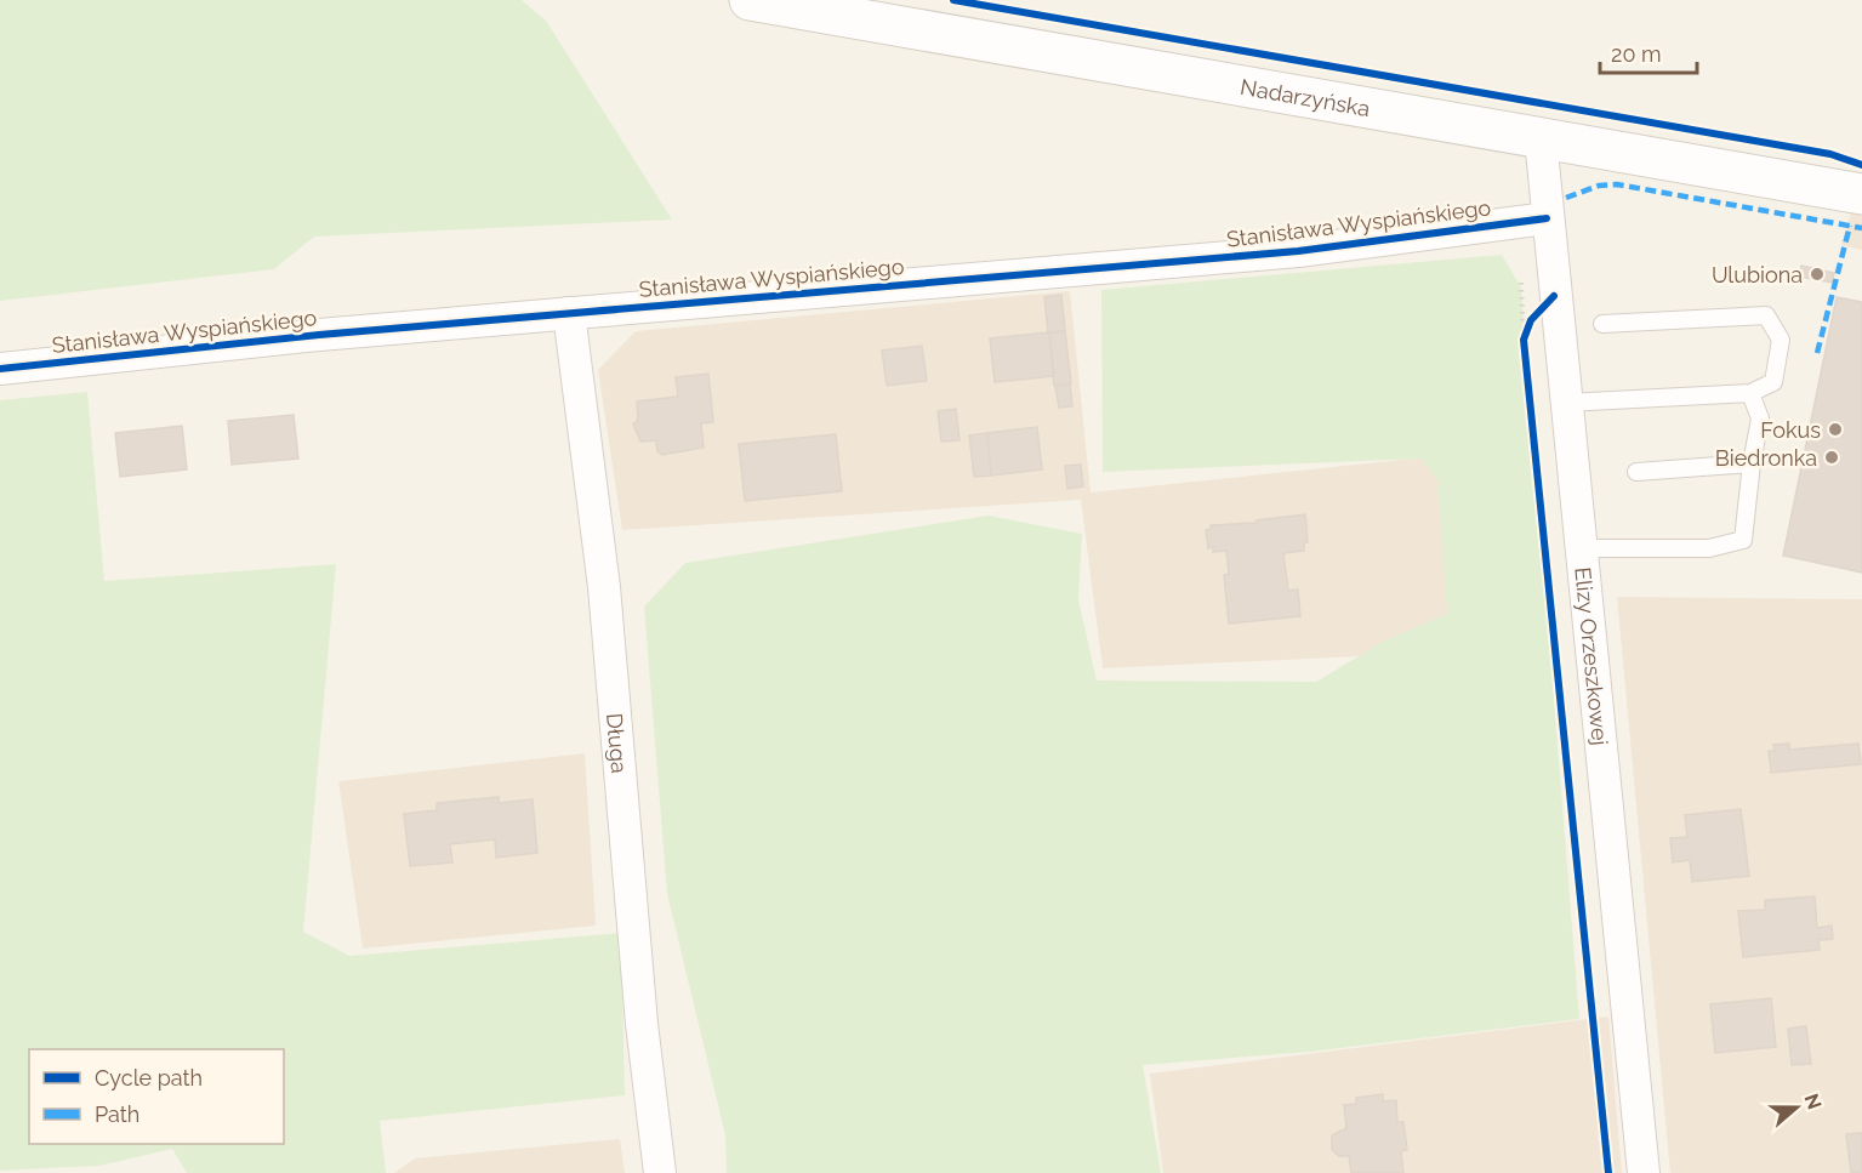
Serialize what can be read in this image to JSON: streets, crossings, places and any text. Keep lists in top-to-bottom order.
{
  "streets": {
    "main road": ["Nadarzyńska"],
    "street": ["Stanisława Wyspiańskiego", "Elizy Orzeszkowej", "Długa"]
  },
  "crossings": [
    ["Nadarzyńska", "Elizy Orzeszkowej"],
    ["Stanisława Wyspiańskiego", "Elizy Orzeszkowej"],
    ["Stanisława Wyspiańskiego", "Długa"]
  ],
  "places": ["Ulubiona", "Fokus", "Biedronka"],
  "legend": ["Cycle path", "Path"],
  "scale_bar": "20 m",
  "north": "right"
}
